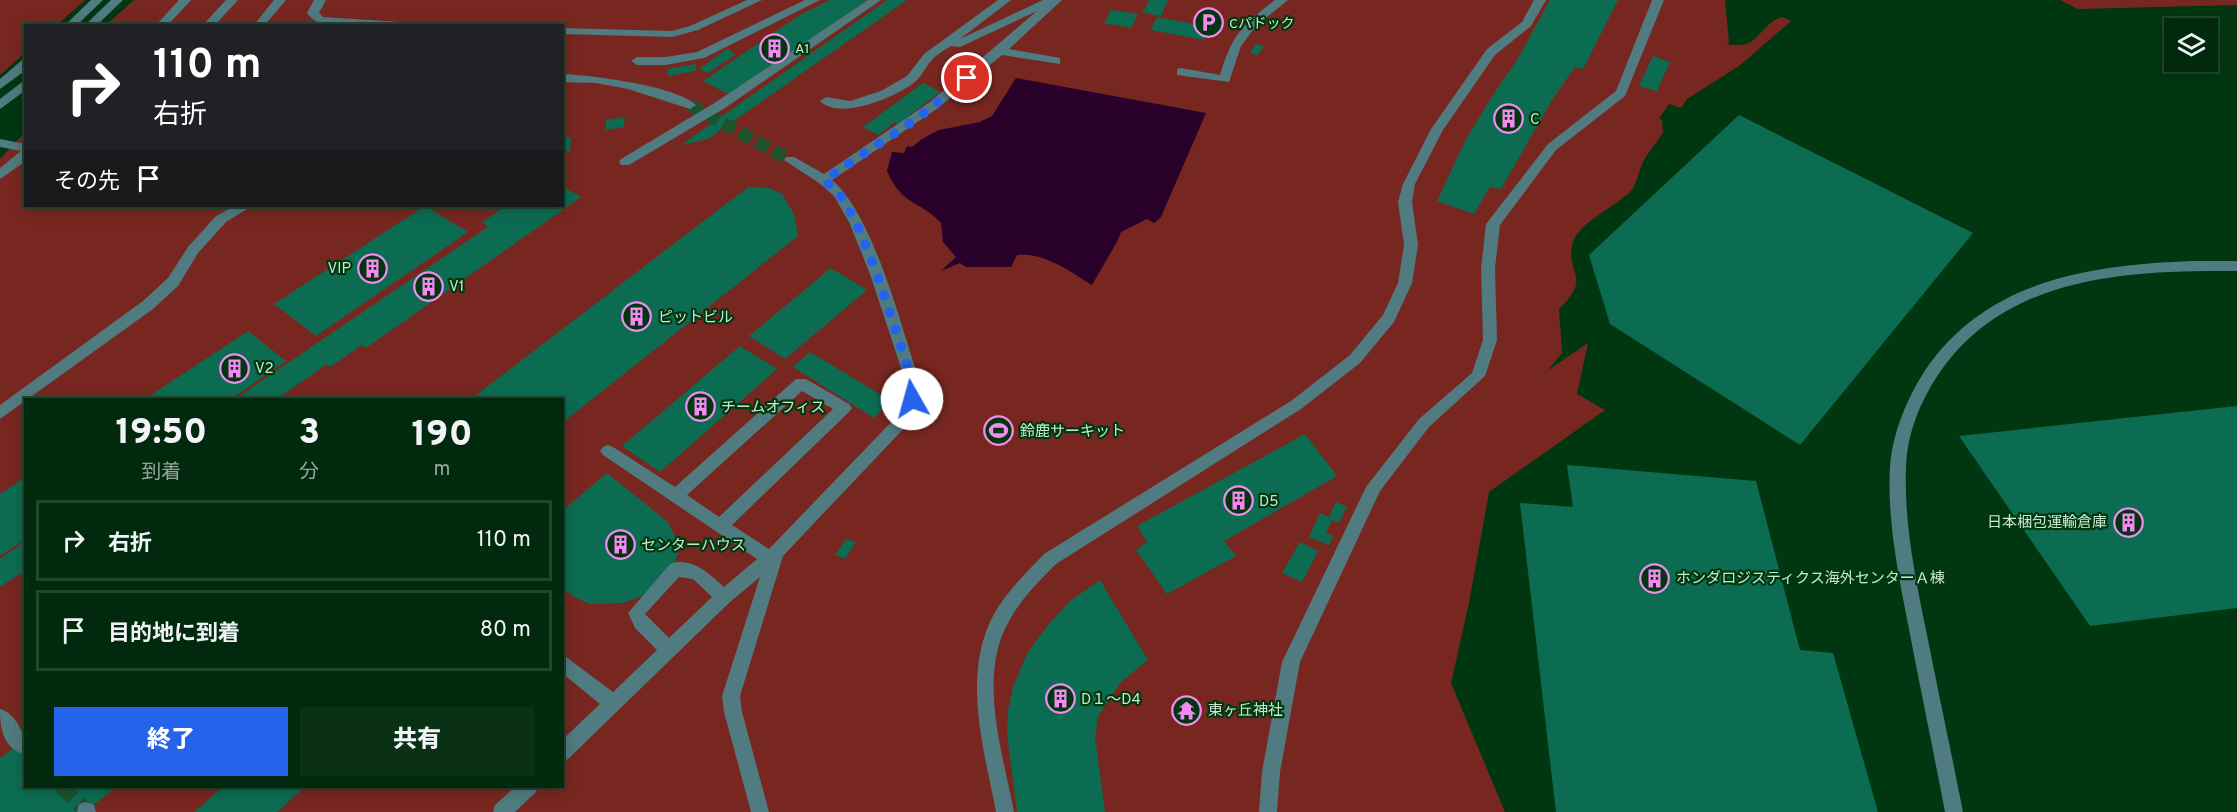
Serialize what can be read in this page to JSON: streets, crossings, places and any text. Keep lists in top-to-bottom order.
{
  "places": {
    "parking": ["Cパドック"],
    "building": [
      "A1",
      "C",
      "VIP",
      "V1",
      "ピットビル",
      "V2",
      "チームオフィス",
      "D5",
      "日本梱包運輸倉庫",
      "センターハウス",
      "ホンダロジスティクス海外センターＡ棟",
      "D１～D4"
    ],
    "sports": ["鈴鹿サーキット"],
    "temple": ["東ヶ丘神社"]
  },
  "page": {
    "turn": ["110 m", "右折"],
    "then": "その先",
    "eta": [
      "19:50",
      "到着",
      "3",
      "分",
      "190",
      "m"
    ],
    "list": [
      {
        "name": "右折",
        "value": "110 m"
      },
      {
        "name": "目的地に到着",
        "value": "80 m"
      }
    ],
    "buttons": ["終了", "共有"]
  }
}
